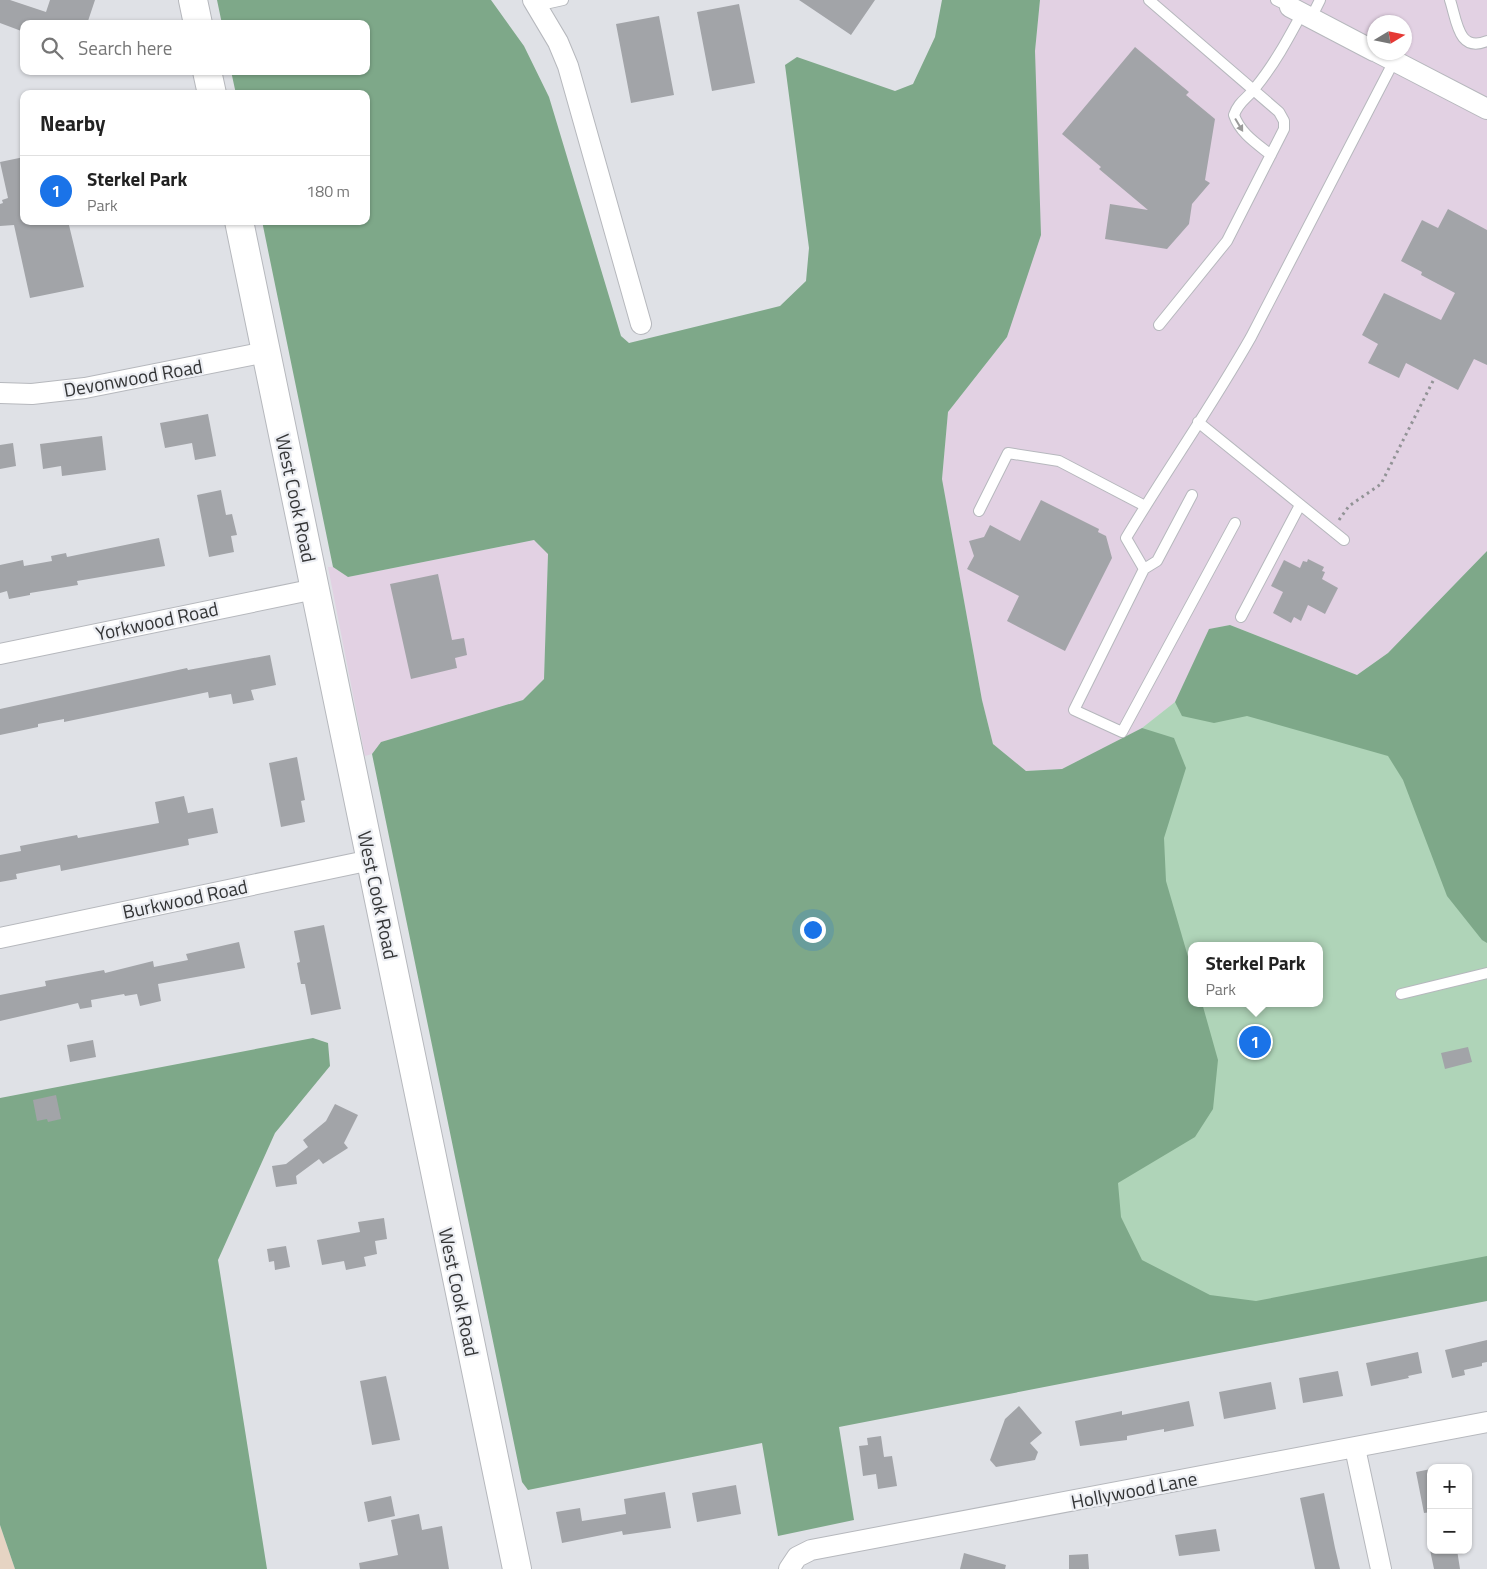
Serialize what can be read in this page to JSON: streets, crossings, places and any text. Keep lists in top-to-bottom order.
{
  "streets": {
    "main road": ["West Cook Road"],
    "street": [
      "Devonwood Road",
      "Yorkwood Road",
      "Burkwood Road",
      "Hollywood Lane"
    ]
  },
  "crossings": [
    ["Devonwood Road", "West Cook Road"],
    ["West Cook Road", "Yorkwood Road"],
    ["West Cook Road", "Burkwood Road"]
  ],
  "north": "right",
  "page": {
    "search": "Search here",
    "heading": "Nearby",
    "list": [
      {
        "mark": "1",
        "name": "Sterkel Park",
        "note": "Park",
        "value": "180 m"
      }
    ],
    "popup": ["Sterkel Park", "Park"],
    "pins": "1",
    "map_buttons": ["+", "−"]
  }
}
